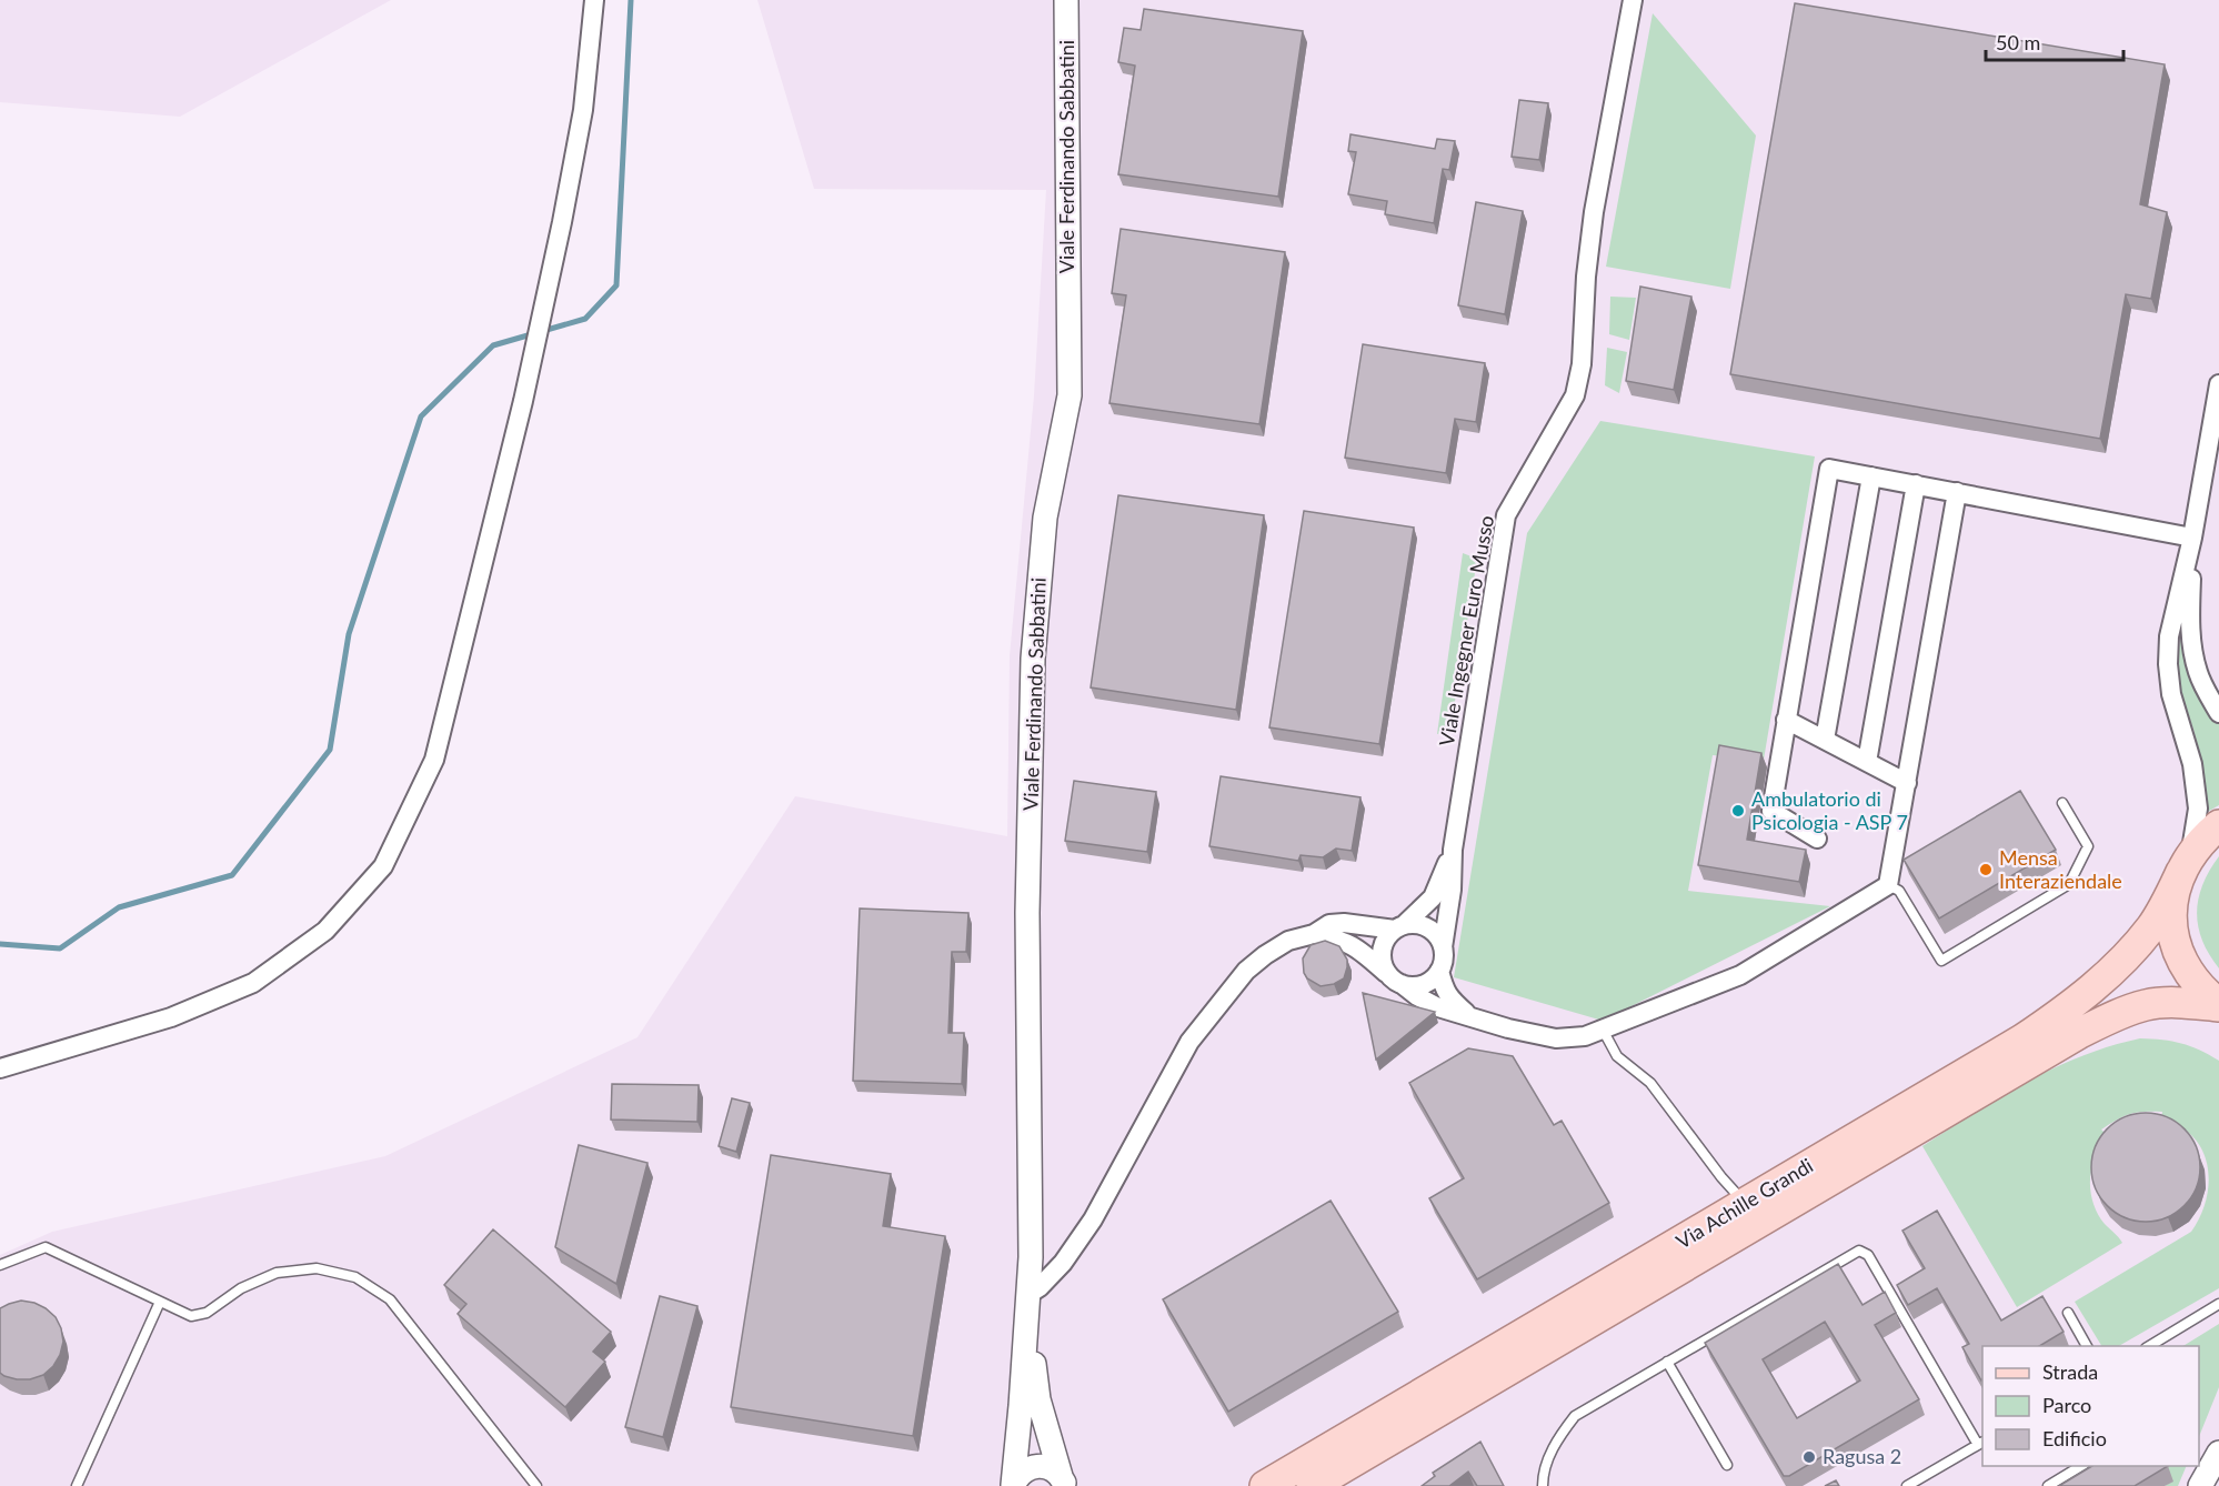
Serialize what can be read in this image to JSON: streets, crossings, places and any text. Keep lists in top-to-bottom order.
{
  "streets": {
    "main road": ["Via Achille Grandi"],
    "street": ["Viale Ferdinando Sabbatini", "Viale Ingegner Euro Musso"]
  },
  "places": ["Ambulatorio di Psicologia - ASP 7", "Mensa Interaziendale", "Ragusa 2"],
  "legend": ["Strada", "Parco", "Edificio"],
  "scale_bar": "50 m"
}
